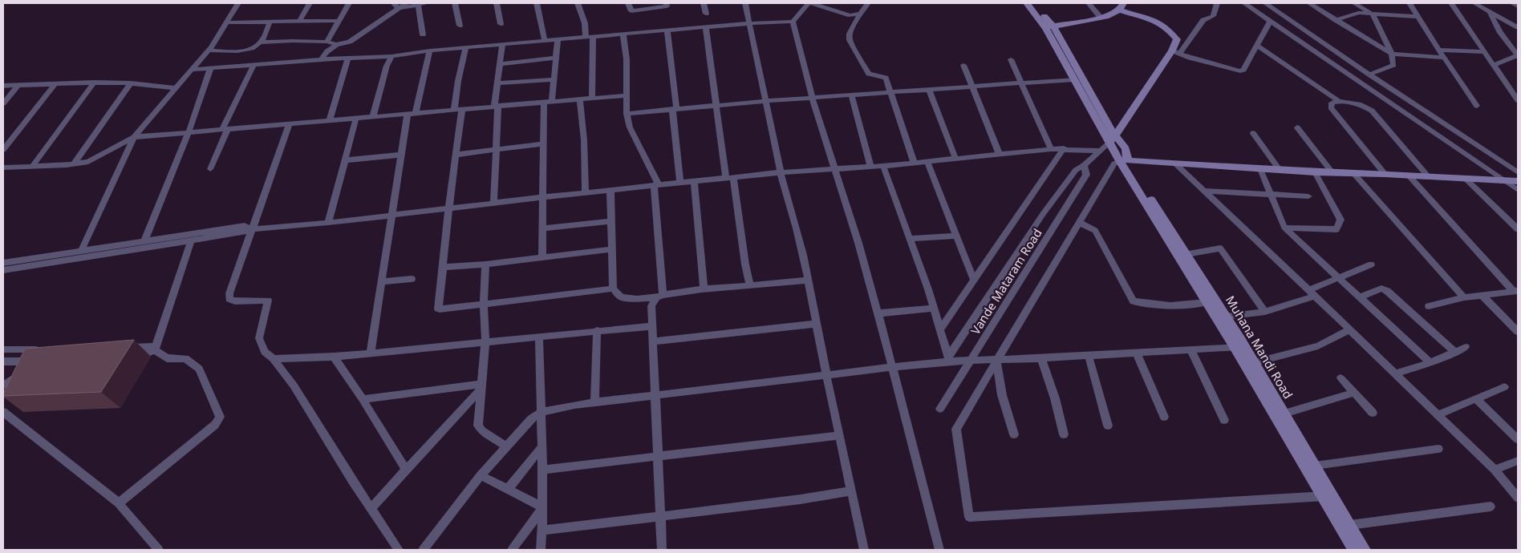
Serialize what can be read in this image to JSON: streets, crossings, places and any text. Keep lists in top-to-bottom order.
{
  "streets": {
    "main road": ["Vande Mataram Road", "Muhana Mandi Road"]
  }
}
